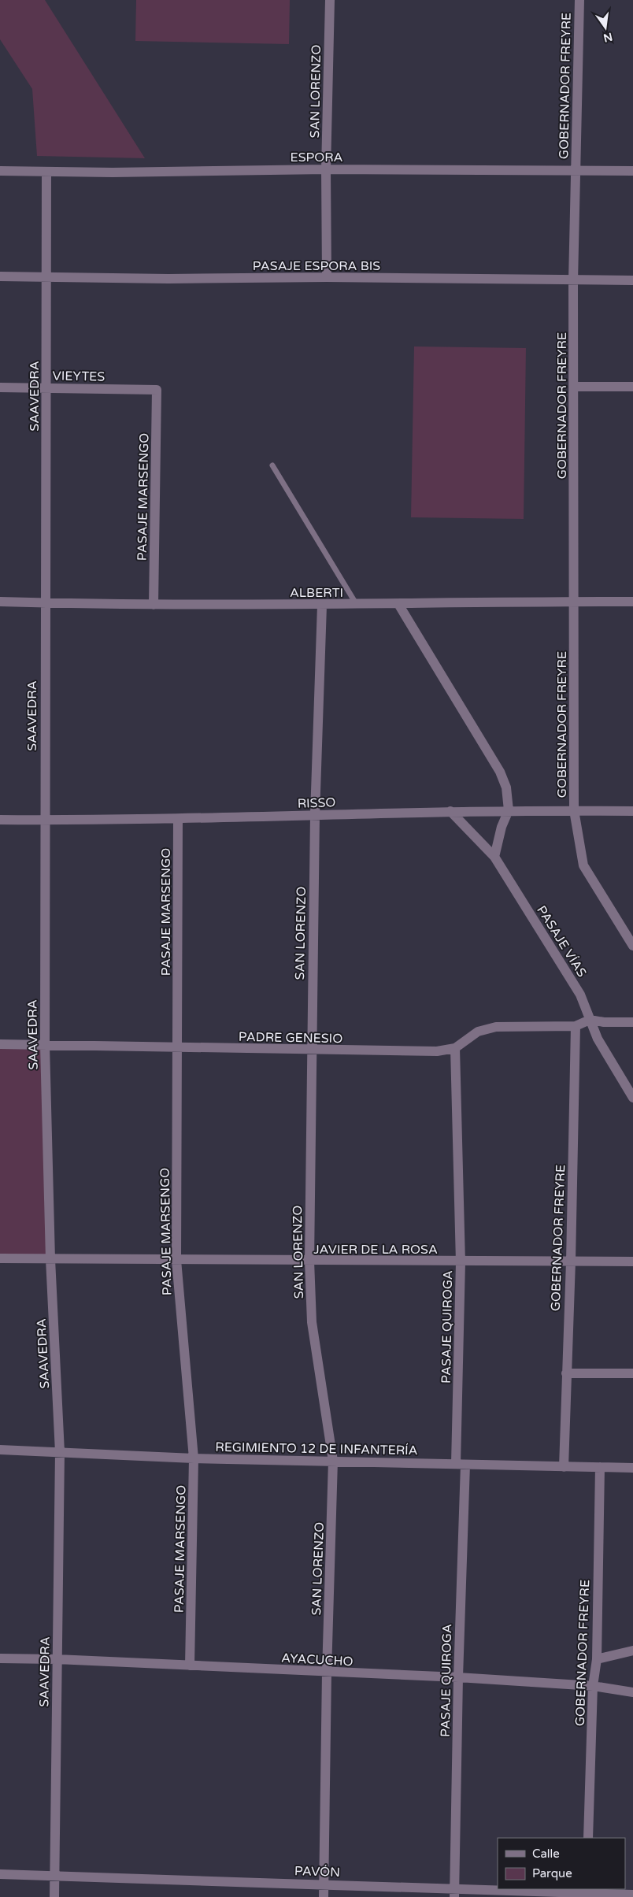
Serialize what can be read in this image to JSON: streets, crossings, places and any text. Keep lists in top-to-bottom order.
{
  "streets": {
    "street": [
      "GOBERNADOR FREYRE",
      "SAN LORENZO",
      "ESPORA",
      "PASAJE ESPORA BIS",
      "VIEYTES",
      "SAAVEDRA",
      "PASAJE MARSENGO",
      "ALBERTI",
      "RISSO",
      "PASAJE VÍAS",
      "PADRE GENESIO",
      "JAVIER DE LA ROSA",
      "PASAJE QUIROGA",
      "REGIMIENTO 12 DE INFANTERÍA",
      "AYACUCHO",
      "PAVÓN"
    ]
  },
  "crossings": [
    ["GOBERNADOR FREYRE", "ESPORA"],
    ["GOBERNADOR FREYRE", "PASAJE ESPORA BIS"],
    ["GOBERNADOR FREYRE", "ALBERTI"],
    ["GOBERNADOR FREYRE", "RISSO"],
    ["GOBERNADOR FREYRE", "PADRE GENESIO"],
    ["GOBERNADOR FREYRE", "JAVIER DE LA ROSA"],
    ["GOBERNADOR FREYRE", "REGIMIENTO 12 DE INFANTERÍA"],
    ["GOBERNADOR FREYRE", "AYACUCHO"],
    ["SAN LORENZO", "ESPORA"],
    ["SAN LORENZO", "PASAJE ESPORA BIS"],
    ["SAN LORENZO", "ALBERTI"],
    ["SAN LORENZO", "RISSO"],
    ["SAN LORENZO", "PADRE GENESIO"],
    ["SAN LORENZO", "JAVIER DE LA ROSA"],
    ["SAN LORENZO", "REGIMIENTO 12 DE INFANTERÍA"],
    ["SAN LORENZO", "AYACUCHO"],
    ["SAN LORENZO", "PAVÓN"],
    ["ESPORA", "SAAVEDRA"],
    ["PASAJE ESPORA BIS", "SAAVEDRA"],
    ["VIEYTES", "SAAVEDRA"],
    ["VIEYTES", "PASAJE MARSENGO"],
    ["SAAVEDRA", "ALBERTI"],
    ["SAAVEDRA", "RISSO"],
    ["SAAVEDRA", "PADRE GENESIO"],
    ["SAAVEDRA", "JAVIER DE LA ROSA"],
    ["SAAVEDRA", "REGIMIENTO 12 DE INFANTERÍA"],
    ["SAAVEDRA", "AYACUCHO"],
    ["SAAVEDRA", "PAVÓN"],
    ["PASAJE MARSENGO", "ALBERTI"],
    ["PASAJE MARSENGO", "RISSO"],
    ["PASAJE MARSENGO", "PADRE GENESIO"],
    ["PASAJE MARSENGO", "JAVIER DE LA ROSA"],
    ["PASAJE MARSENGO", "REGIMIENTO 12 DE INFANTERÍA"],
    ["PASAJE MARSENGO", "AYACUCHO"],
    ["RISSO", "PASAJE VÍAS"],
    ["PADRE GENESIO", "PASAJE QUIROGA"],
    ["JAVIER DE LA ROSA", "PASAJE QUIROGA"],
    ["PASAJE QUIROGA", "REGIMIENTO 12 DE INFANTERÍA"],
    ["PASAJE QUIROGA", "AYACUCHO"],
    ["PASAJE QUIROGA", "PAVÓN"]
  ],
  "legend": ["Calle", "Parque"],
  "north": "bottom"
}
